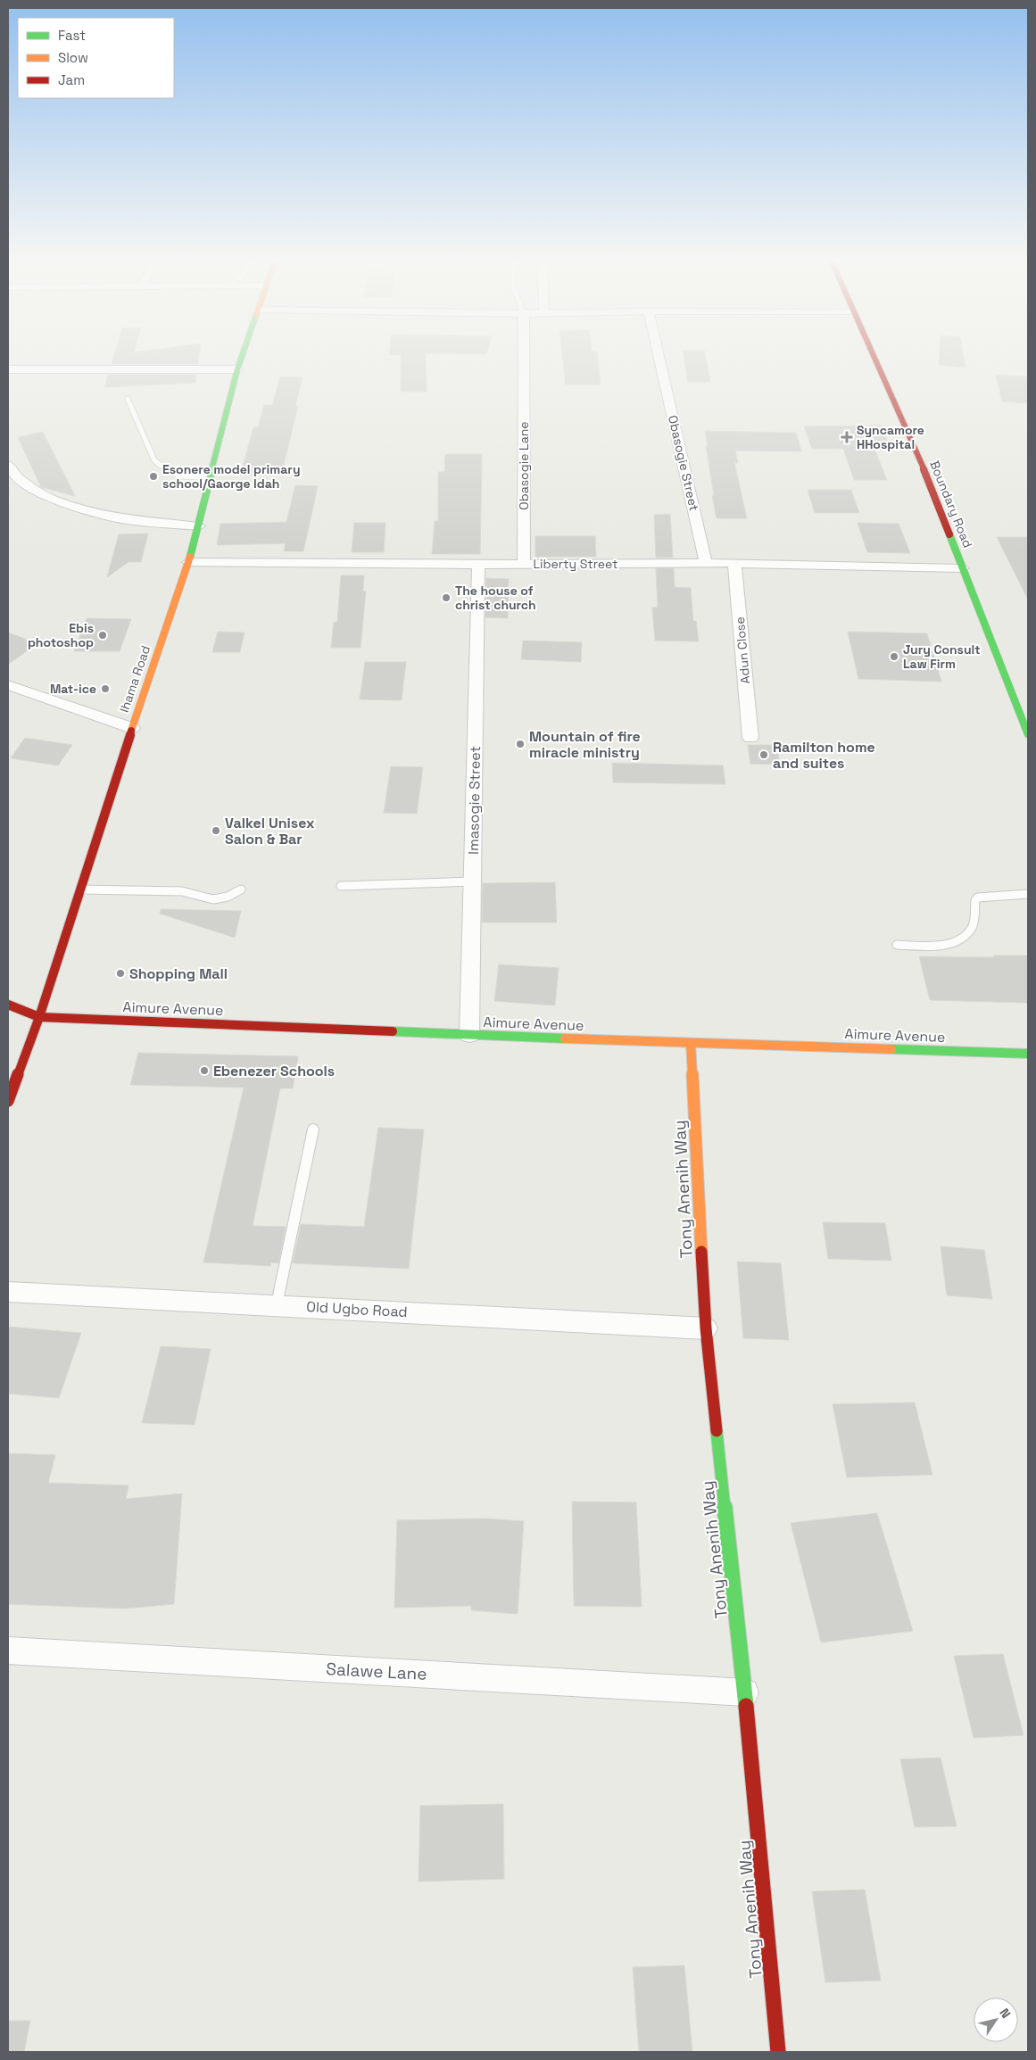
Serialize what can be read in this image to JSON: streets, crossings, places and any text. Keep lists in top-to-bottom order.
{
  "streets": {
    "street": [
      "Obasogie Street",
      "Obasogie Lane",
      "Boundary Road",
      "Liberty Street",
      "Adun Close",
      "Ihama Road",
      "Imasogie Street",
      "Aimure Avenue",
      "Tony Anenih Way",
      "Old Ugbo Road",
      "Salawe Lane"
    ]
  },
  "crossings": [
    ["Obasogie Street", "Liberty Street"],
    ["Obasogie Lane", "Liberty Street"],
    ["Boundary Road", "Liberty Street"],
    ["Liberty Street", "Adun Close"],
    ["Liberty Street", "Ihama Road"],
    ["Liberty Street", "Imasogie Street"],
    ["Ihama Road", "Aimure Avenue"],
    ["Imasogie Street", "Aimure Avenue"],
    ["Aimure Avenue", "Tony Anenih Way"],
    ["Tony Anenih Way", "Old Ugbo Road"],
    ["Tony Anenih Way", "Salawe Lane"]
  ],
  "places": {
    "health": ["Syncamore HHospital"],
    "other": [
      "Esonere model primary school/Gaorge Idah",
      "The house of christ church",
      "Ebis photoshop",
      "Jury Consult Law Firm",
      "Mat-ice",
      "Mountain of fire miracle ministry",
      "Ramilton home and suites",
      "Valkel Unisex Salon & Bar",
      "Shopping Mall",
      "Ebenezer Schools"
    ]
  },
  "legend": ["Fast", "Slow", "Jam"],
  "north": "top right"
}
